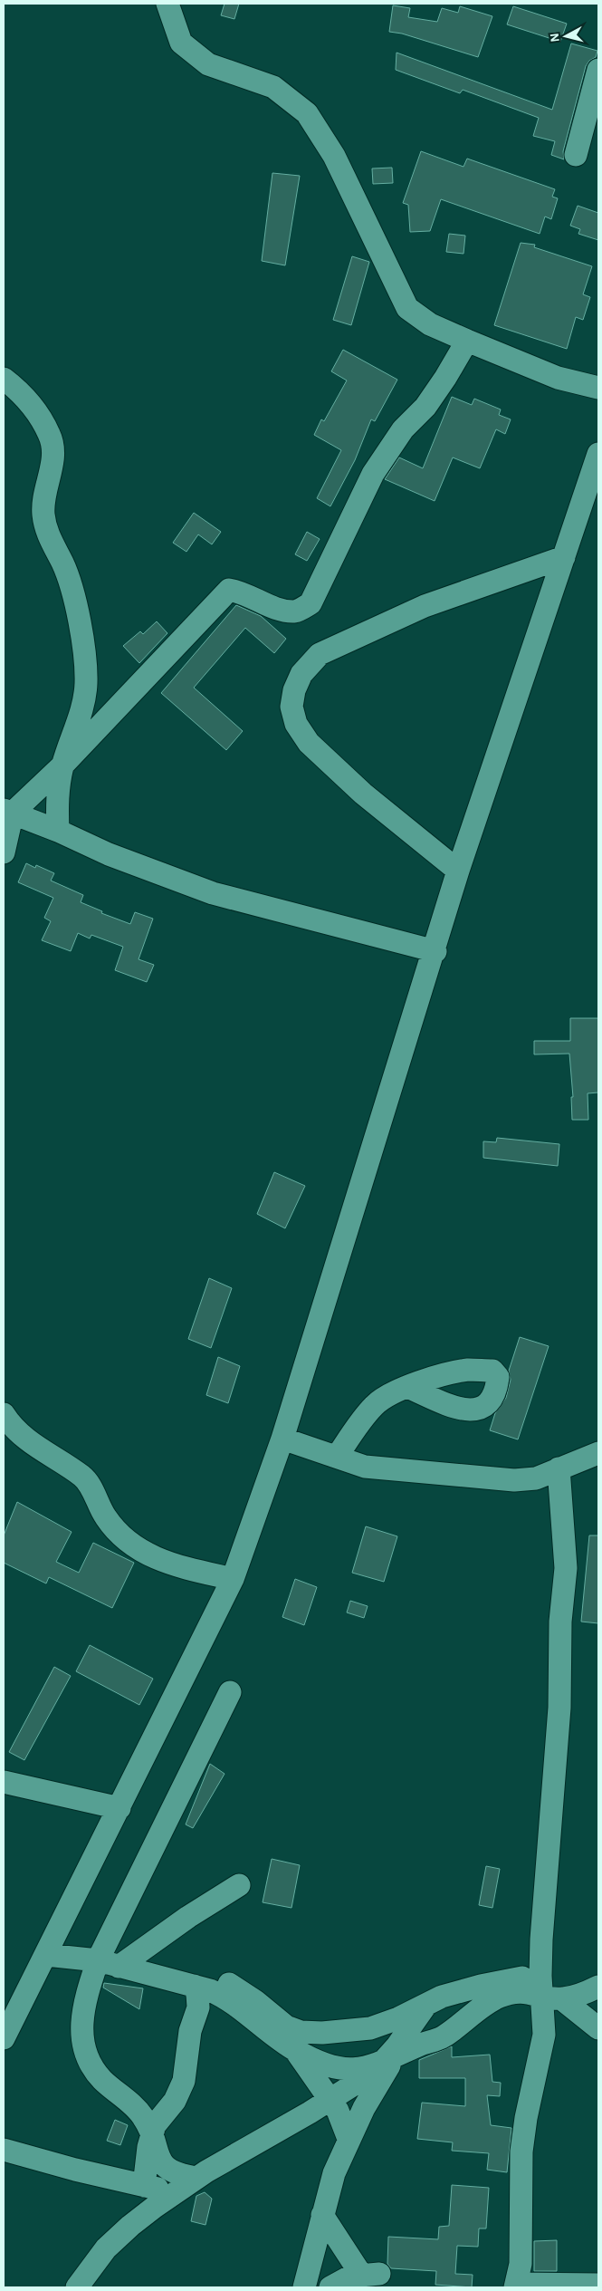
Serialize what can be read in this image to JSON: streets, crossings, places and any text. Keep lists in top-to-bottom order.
{
  "north": "left"
}
